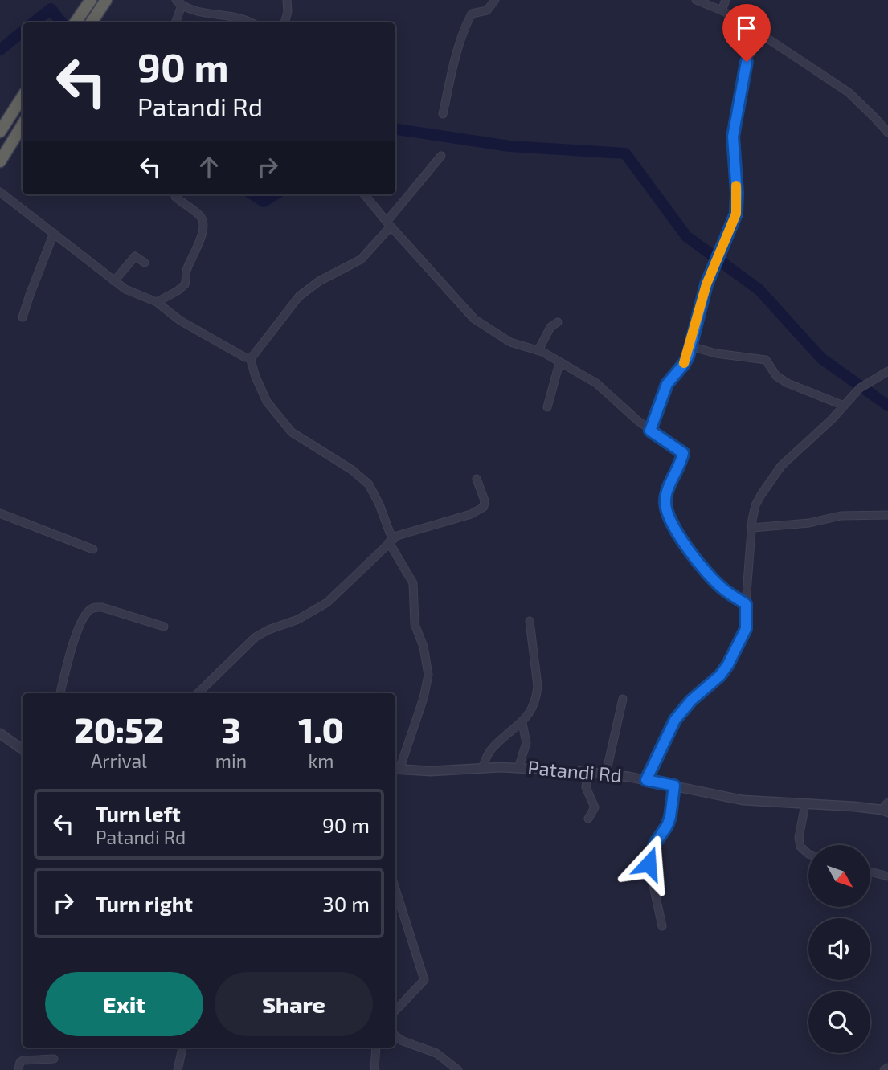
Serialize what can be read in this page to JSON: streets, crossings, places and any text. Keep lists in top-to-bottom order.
{
  "streets": {
    "street": ["Patandi Rd"]
  },
  "north": "bottom right",
  "page": {
    "turn": ["90 m", "Patandi Rd"],
    "eta": [
      "20:52",
      "Arrival",
      "3",
      "min",
      "1.0",
      "km"
    ],
    "list": [
      {
        "name": "Turn left",
        "note": "Patandi Rd",
        "value": "90 m"
      },
      {
        "name": "Turn right",
        "value": "30 m"
      }
    ],
    "buttons": ["Exit", "Share"]
  }
}
